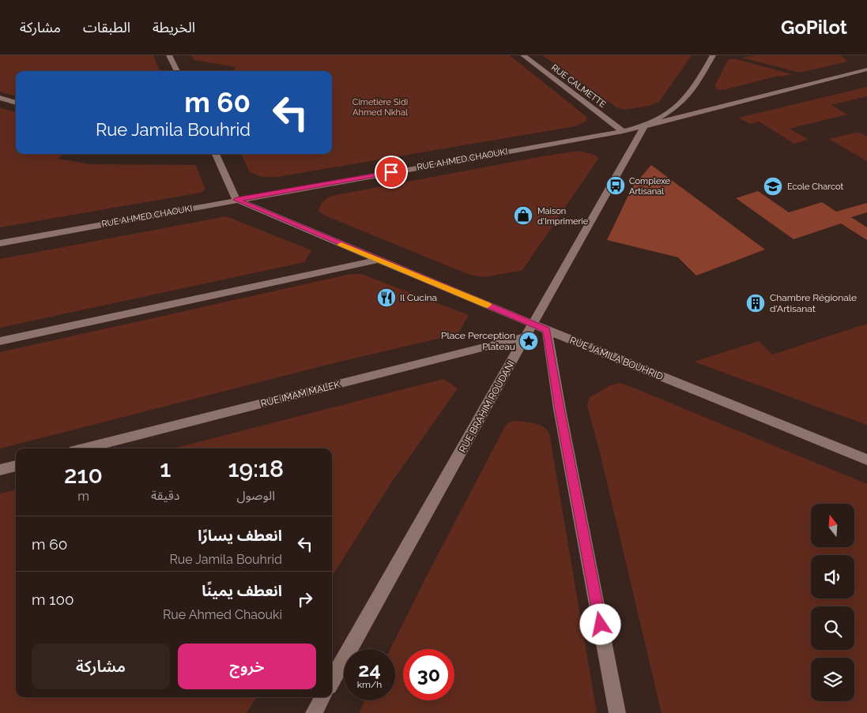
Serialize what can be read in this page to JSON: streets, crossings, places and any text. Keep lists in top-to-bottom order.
{
  "streets": {
    "street": [
      "RUE CALMETTE",
      "RUE AHMED CHAOUKI",
      "RUE JAMILA BOUHRID",
      "RUE IMAM MALEK",
      "RUE BRAHIM ROUDANI"
    ]
  },
  "crossings": [
    ["RUE CALMETTE", "RUE AHMED CHAOUKI"],
    ["RUE AHMED CHAOUKI", "RUE JAMILA BOUHRID"],
    ["RUE AHMED CHAOUKI", "RUE BRAHIM ROUDANI"],
    ["RUE JAMILA BOUHRID", "RUE BRAHIM ROUDANI"],
    ["RUE IMAM MALEK", "RUE BRAHIM ROUDANI"]
  ],
  "parks": ["Cimetière Sidi Ahmed Nkhal"],
  "places": {
    "bus stop": ["Complexe Artisanal"],
    "school or university": ["Ecole Charcot"],
    "shop": ["Maison d'Imprimerie"],
    "restaurant": ["Il Cucina"],
    "building": ["Chambre Régionale d'Artisanat"],
    "place": ["Place Perception Plateau"]
  },
  "north": "top",
  "page": {
    "header": "GoPilot",
    "nav": ["الخريطة", "الطبقات", "مشاركة"],
    "turn": ["60 m", "Rue Jamila Bouhrid"],
    "eta": [
      "19:18",
      "الوصول",
      "1",
      "دقيقة",
      "210",
      "m"
    ],
    "list": [
      {
        "name": "انعطف يسارًا",
        "note": "Rue Jamila Bouhrid",
        "value": "60 m"
      },
      {
        "name": "انعطف يمينًا",
        "note": "Rue Ahmed Chaouki",
        "value": "100 m"
      }
    ],
    "buttons": ["خروج", "مشاركة"],
    "speed": "24 km/h",
    "limit": "30"
  }
}
